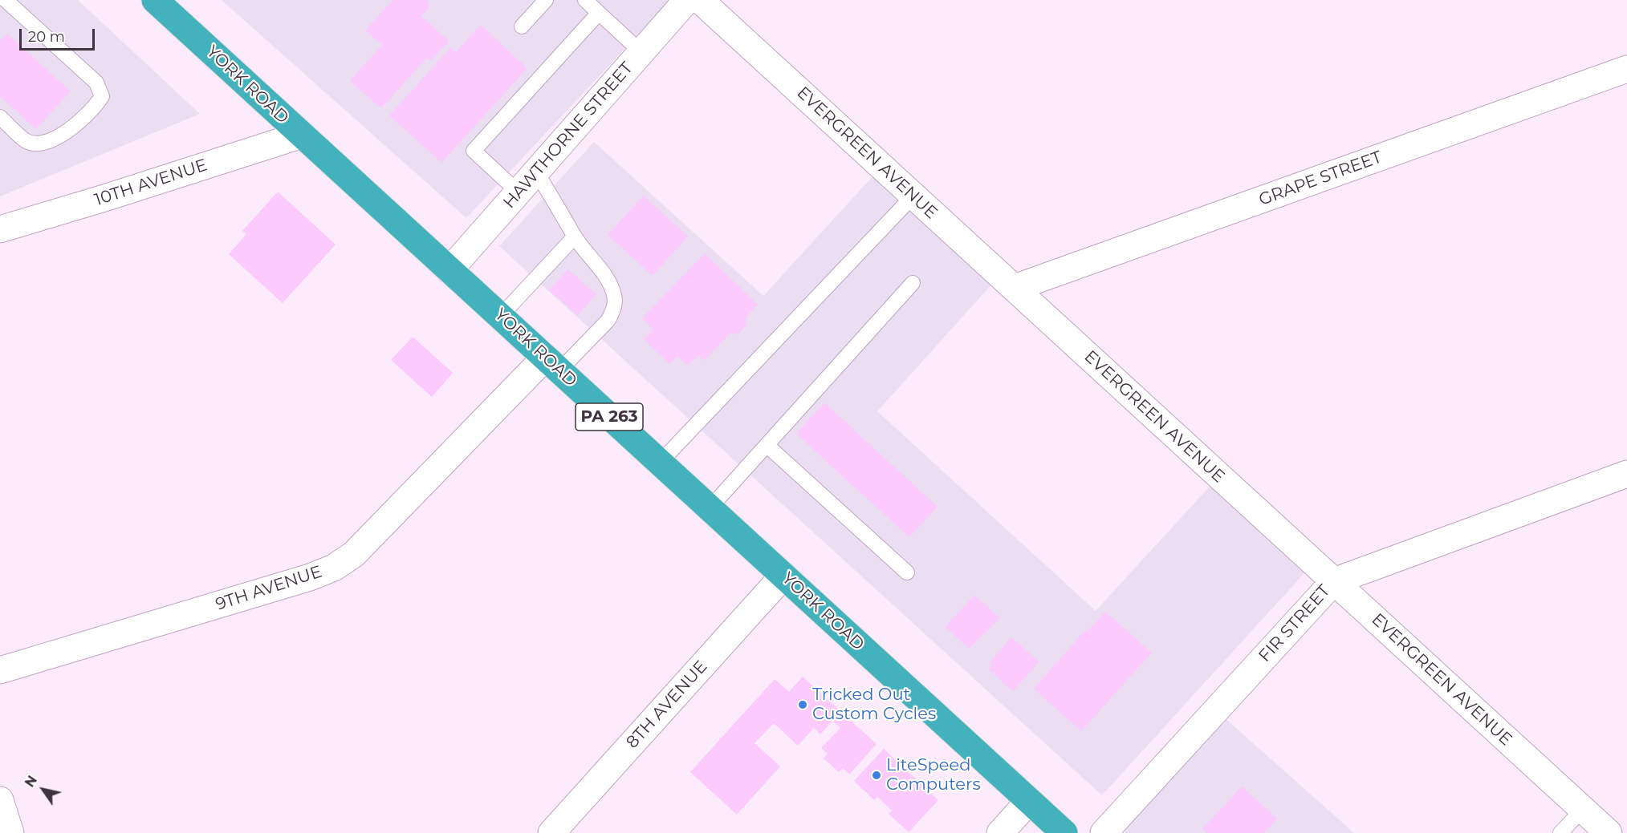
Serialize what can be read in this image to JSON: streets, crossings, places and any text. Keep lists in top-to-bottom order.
{
  "streets": {
    "highway": ["YORK ROAD", "PA 263"],
    "street": [
      "HAWTHORNE STREET",
      "EVERGREEN AVENUE",
      "GRAPE STREET",
      "10TH AVENUE",
      "9TH AVENUE",
      "FIR STREET",
      "8TH AVENUE"
    ]
  },
  "crossings": [
    ["YORK ROAD", "HAWTHORNE STREET"],
    ["YORK ROAD", "10TH AVENUE"],
    ["YORK ROAD", "9TH AVENUE"],
    ["YORK ROAD", "8TH AVENUE"],
    ["EVERGREEN AVENUE", "GRAPE STREET"],
    ["EVERGREEN AVENUE", "FIR STREET"]
  ],
  "places": ["Tricked Out Custom Cycles", "LiteSpeed Computers"],
  "scale_bar": "20 m",
  "north": "top left"
}
